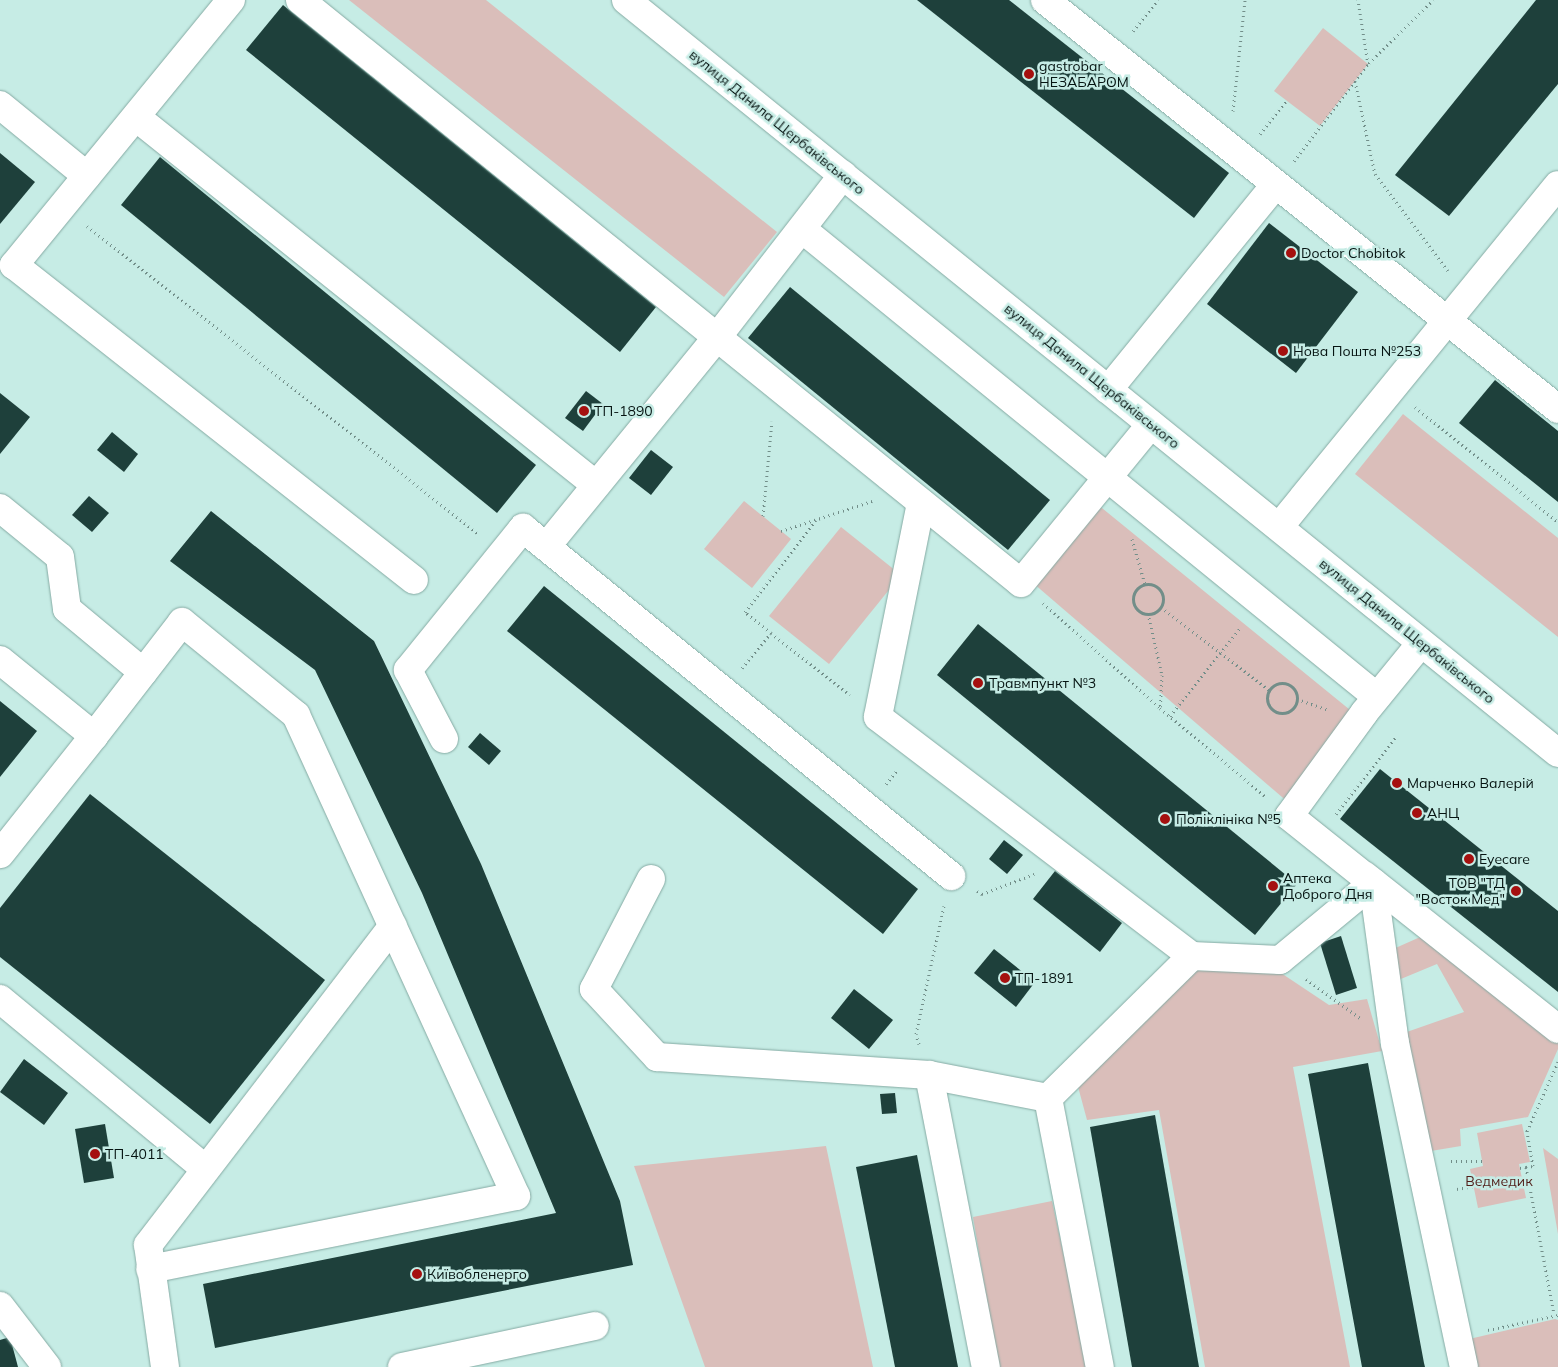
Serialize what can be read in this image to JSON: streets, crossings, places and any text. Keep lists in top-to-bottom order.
{
  "streets": {
    "main road": ["вулиця Данила Щербаківського"]
  },
  "parks": ["Ведмедик"],
  "places": [
    "gastrobar НЕЗАБАРОМ",
    "Doctor Chobitok",
    "Нова Пошта №253",
    "ТП-1890",
    "Травмпункт №3",
    "Марченко Валерій",
    "АНЦ",
    "Поліклініка №5",
    "Eyecare",
    "Аптека Доброго Дня",
    "ТОВ \"ТД \"Восток Мед\"",
    "ТП-1891",
    "ТП-4011",
    "Київобленерго"
  ]
}
